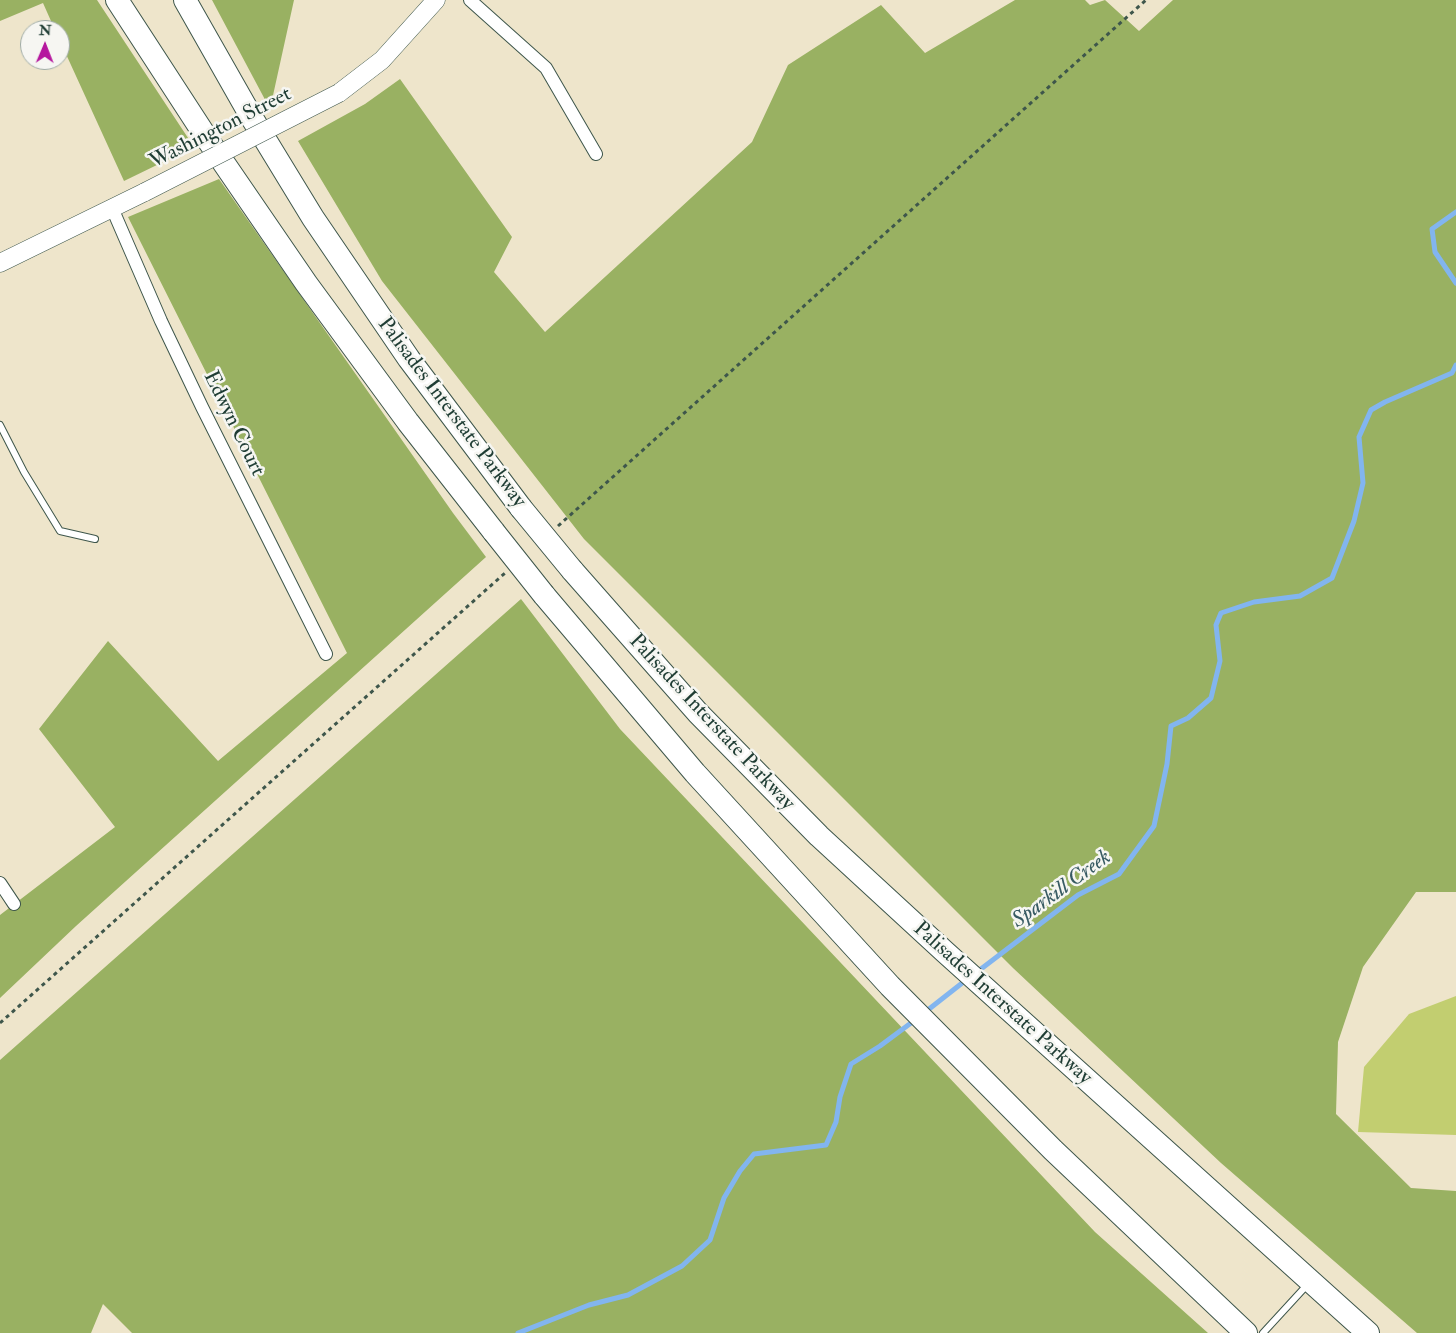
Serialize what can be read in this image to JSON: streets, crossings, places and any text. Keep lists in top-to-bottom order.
{
  "streets": {
    "highway": ["Palisades Interstate Parkway"],
    "main road": ["Washington Street"],
    "street": ["Edwyn Court"]
  },
  "crossings": [
    ["Washington Street", "Edwyn Court"]
  ],
  "water": ["Sparkill Creek"],
  "north": "top"
}
